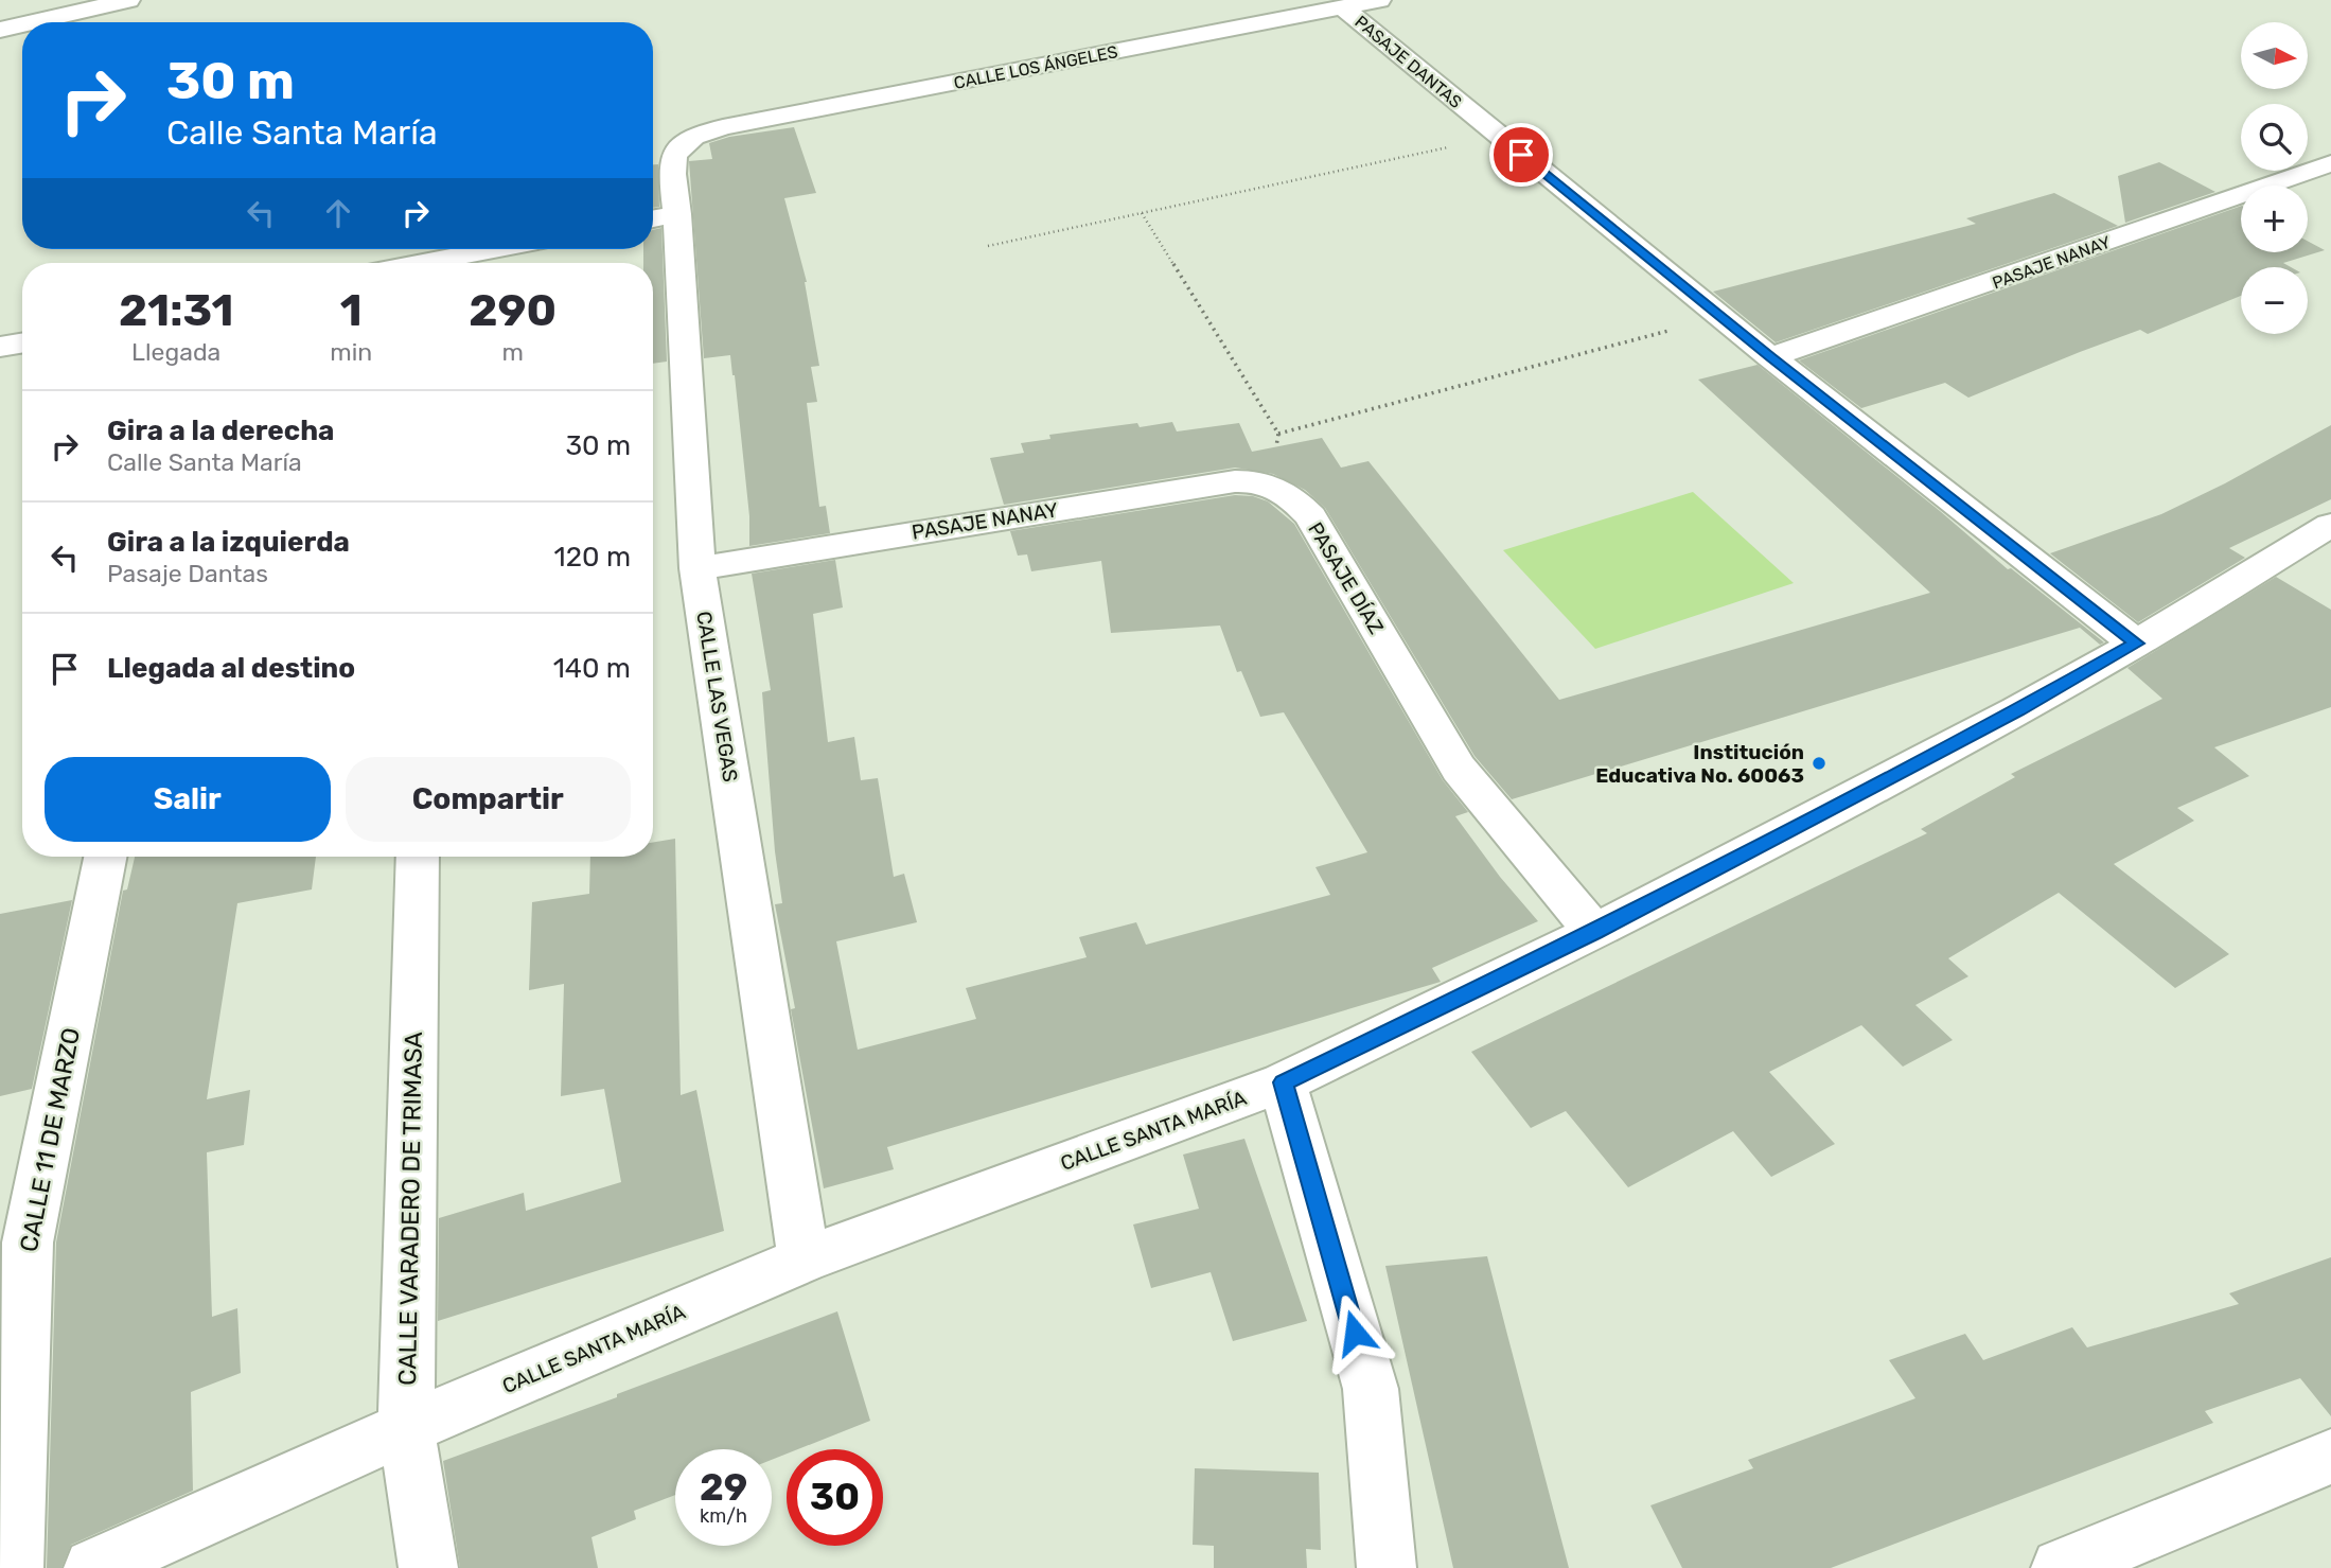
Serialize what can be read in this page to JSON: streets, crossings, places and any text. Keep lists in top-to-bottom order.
{
  "streets": {
    "street": [
      "PASAJE DANTAS",
      "CALLE LOS ÁNGELES",
      "PASAJE NANAY",
      "PASAJE DÍAZ",
      "CALLE LAS VEGAS",
      "CALLE SANTA MARÍA",
      "CALLE 11 DE MARZO",
      "CALLE VARADERO DE TRIMASA"
    ]
  },
  "crossings": [
    ["PASAJE DANTAS", "CALLE LOS ÁNGELES"],
    ["PASAJE DANTAS", "PASAJE NANAY"],
    ["PASAJE DANTAS", "CALLE SANTA MARÍA"],
    ["CALLE LOS ÁNGELES", "CALLE LAS VEGAS"],
    ["PASAJE NANAY", "PASAJE DÍAZ"],
    ["PASAJE NANAY", "CALLE LAS VEGAS"],
    ["PASAJE DÍAZ", "CALLE SANTA MARÍA"],
    ["CALLE LAS VEGAS", "CALLE SANTA MARÍA"],
    ["CALLE SANTA MARÍA", "CALLE VARADERO DE TRIMASA"]
  ],
  "places": ["Institución Educativa No. 60063"],
  "north": "right",
  "page": {
    "map_buttons": ["+", "−"],
    "turn": ["30 m", "Calle Santa María"],
    "eta": [
      "21:31",
      "Llegada",
      "1",
      "min",
      "290",
      "m"
    ],
    "list": [
      {
        "name": "Gira a la derecha",
        "note": "Calle Santa María",
        "value": "30 m"
      },
      {
        "name": "Gira a la izquierda",
        "note": "Pasaje Dantas",
        "value": "120 m"
      },
      {
        "name": "Llegada al destino",
        "value": "140 m"
      }
    ],
    "buttons": ["Salir", "Compartir"],
    "speed": "29 km/h",
    "limit": "30"
  }
}
